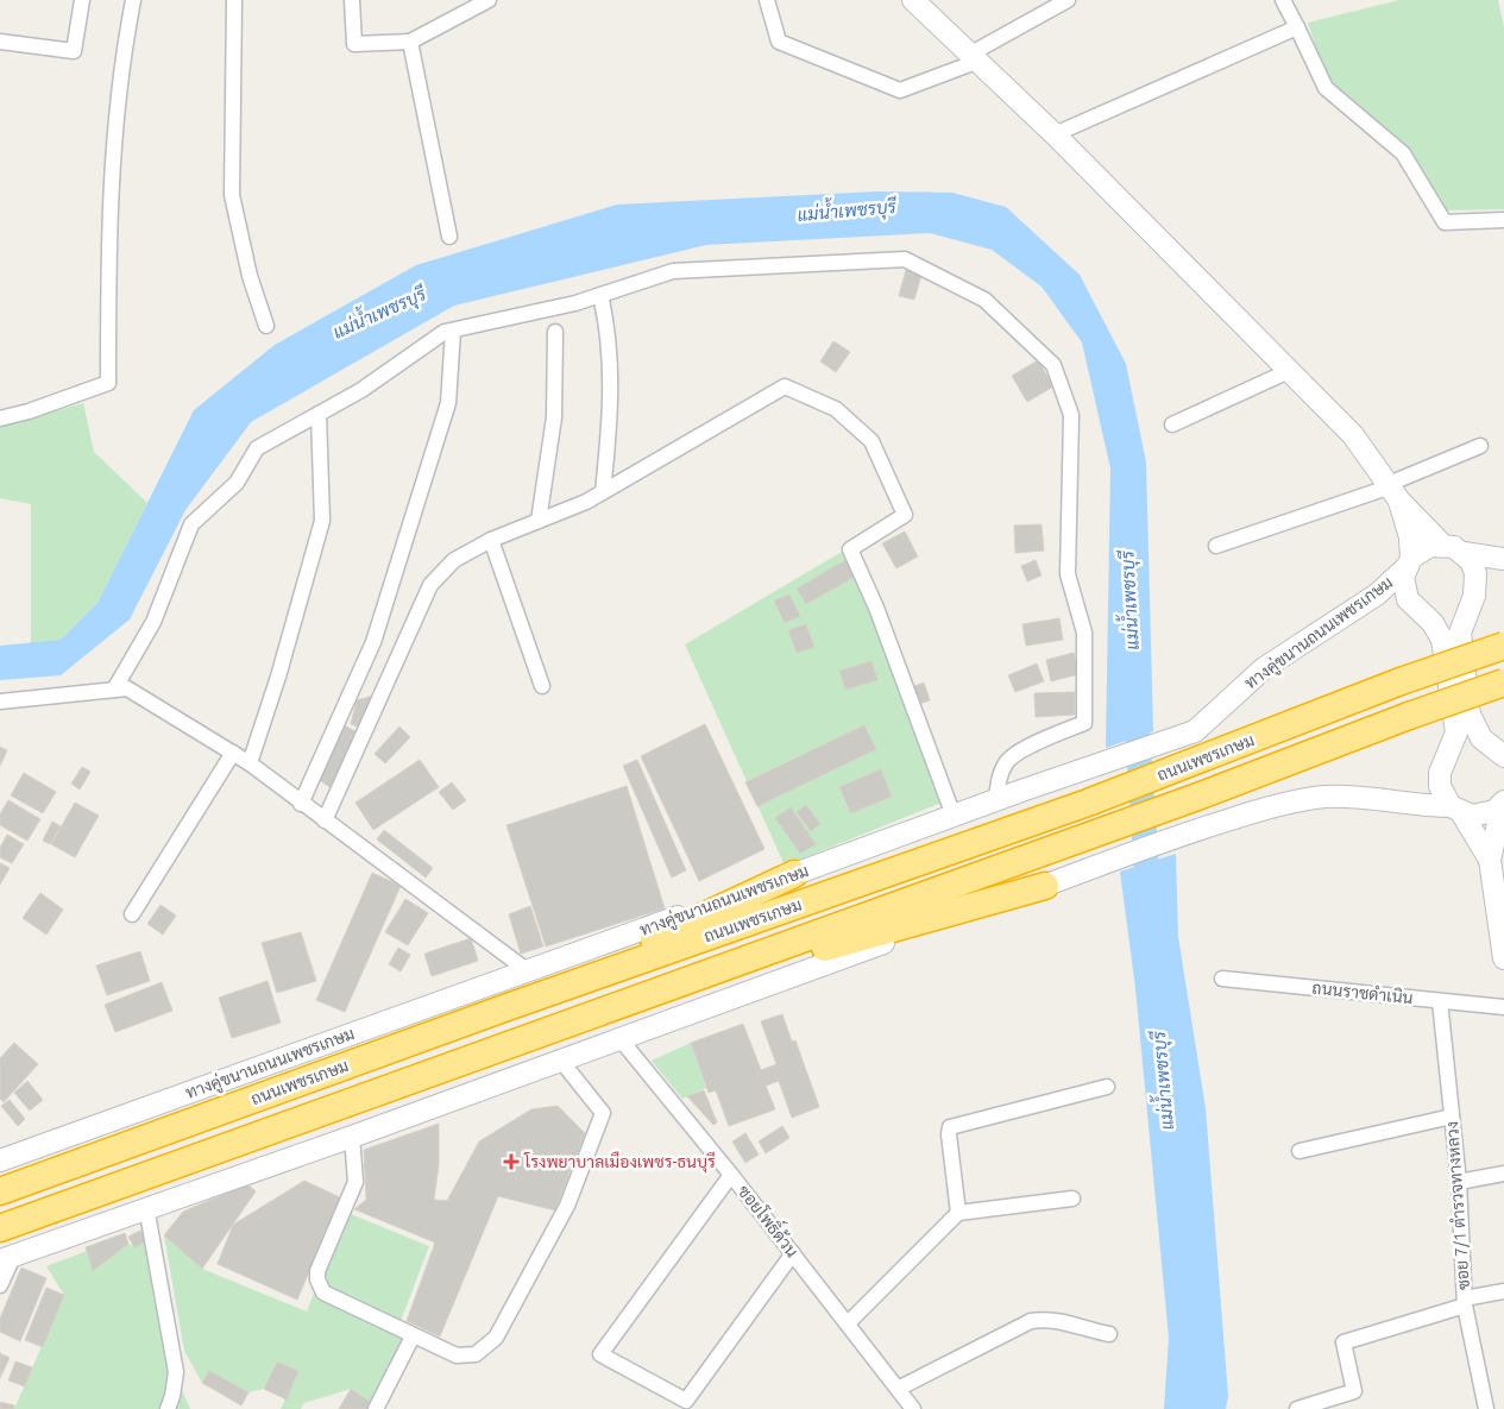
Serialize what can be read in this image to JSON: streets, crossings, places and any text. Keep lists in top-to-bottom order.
{
  "streets": {
    "highway": ["ถนนเพชรเกษม"],
    "main road": ["ทางคู่ขนานถนนเพชรเกษม"],
    "street": ["ถนนราชดำเนิน", "ซอย 7/1 ตำรวจทางหลวง", "ซอยโพธิ์ด้วน"]
  },
  "crossings": [
    ["ถนนราชดำเนิน", "ซอย 7/1 ตำรวจทางหลวง"]
  ],
  "water": ["แม่น้ำเพชรบุรี"],
  "places": {
    "health": ["โรงพยาบาลเมืองเพชร-ธนบุรี"]
  }
}
